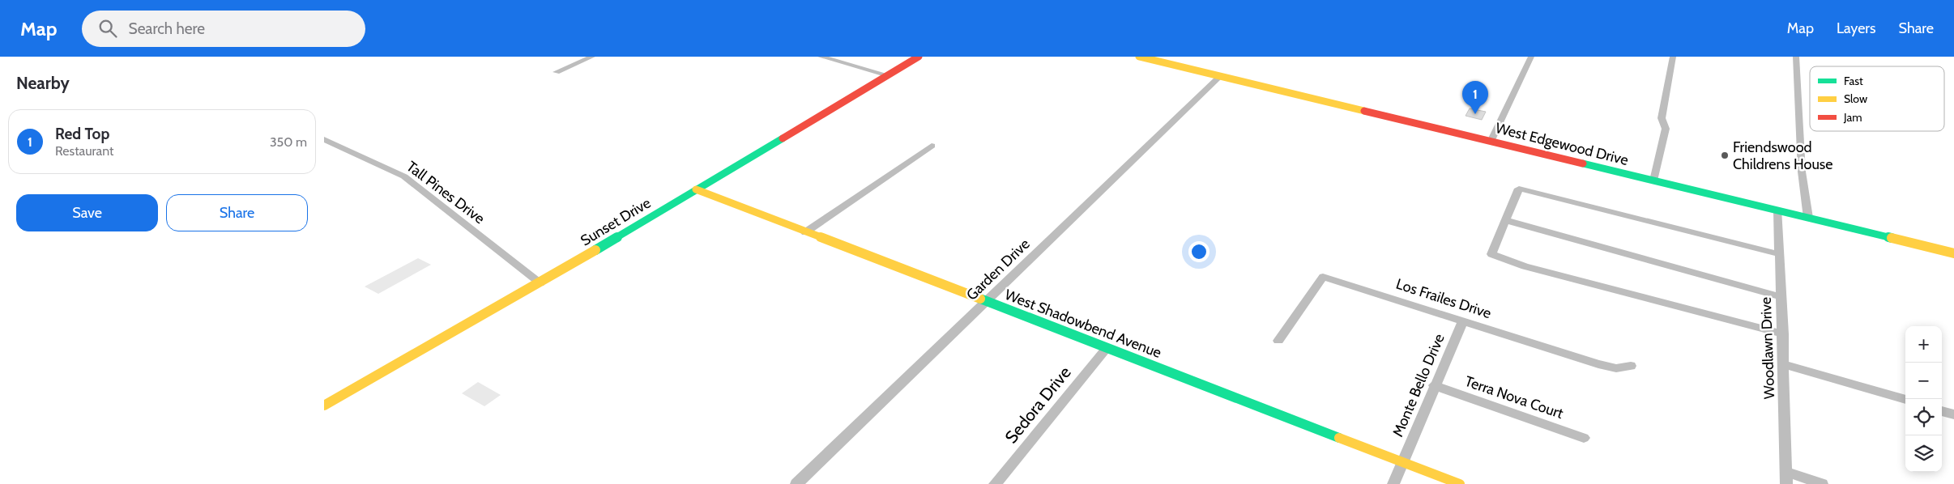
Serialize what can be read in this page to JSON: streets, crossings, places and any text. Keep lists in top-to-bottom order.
{
  "streets": {
    "street": [
      "West Edgewood Drive",
      "Tall Pines Drive",
      "Sunset Drive",
      "Garden Drive",
      "Los Frailes Drive",
      "West Shadowbend Avenue",
      "Woodlawn Drive",
      "Monte Bello Drive",
      "Terra Nova Court",
      "Sedora Drive"
    ]
  },
  "crossings": [
    ["West Edgewood Drive", "Garden Drive"],
    ["West Edgewood Drive", "Woodlawn Drive"],
    ["Tall Pines Drive", "Sunset Drive"],
    ["Sunset Drive", "West Shadowbend Avenue"],
    ["Garden Drive", "West Shadowbend Avenue"],
    ["Los Frailes Drive", "Monte Bello Drive"],
    ["West Shadowbend Avenue", "Monte Bello Drive"],
    ["West Shadowbend Avenue", "Sedora Drive"],
    ["Monte Bello Drive", "Terra Nova Court"]
  ],
  "places": ["Friendswood Childrens House"],
  "legend": ["Fast", "Slow", "Jam"],
  "page": {
    "header": "Map",
    "search": "Search here",
    "nav": ["Map", "Layers", "Share"],
    "heading": "Nearby",
    "pins": "1",
    "list": [
      {
        "mark": "1",
        "name": "Red Top",
        "note": "Restaurant",
        "value": "350 m"
      }
    ],
    "buttons": ["Save", "Share"],
    "map_buttons": ["+", "−"]
  }
}
